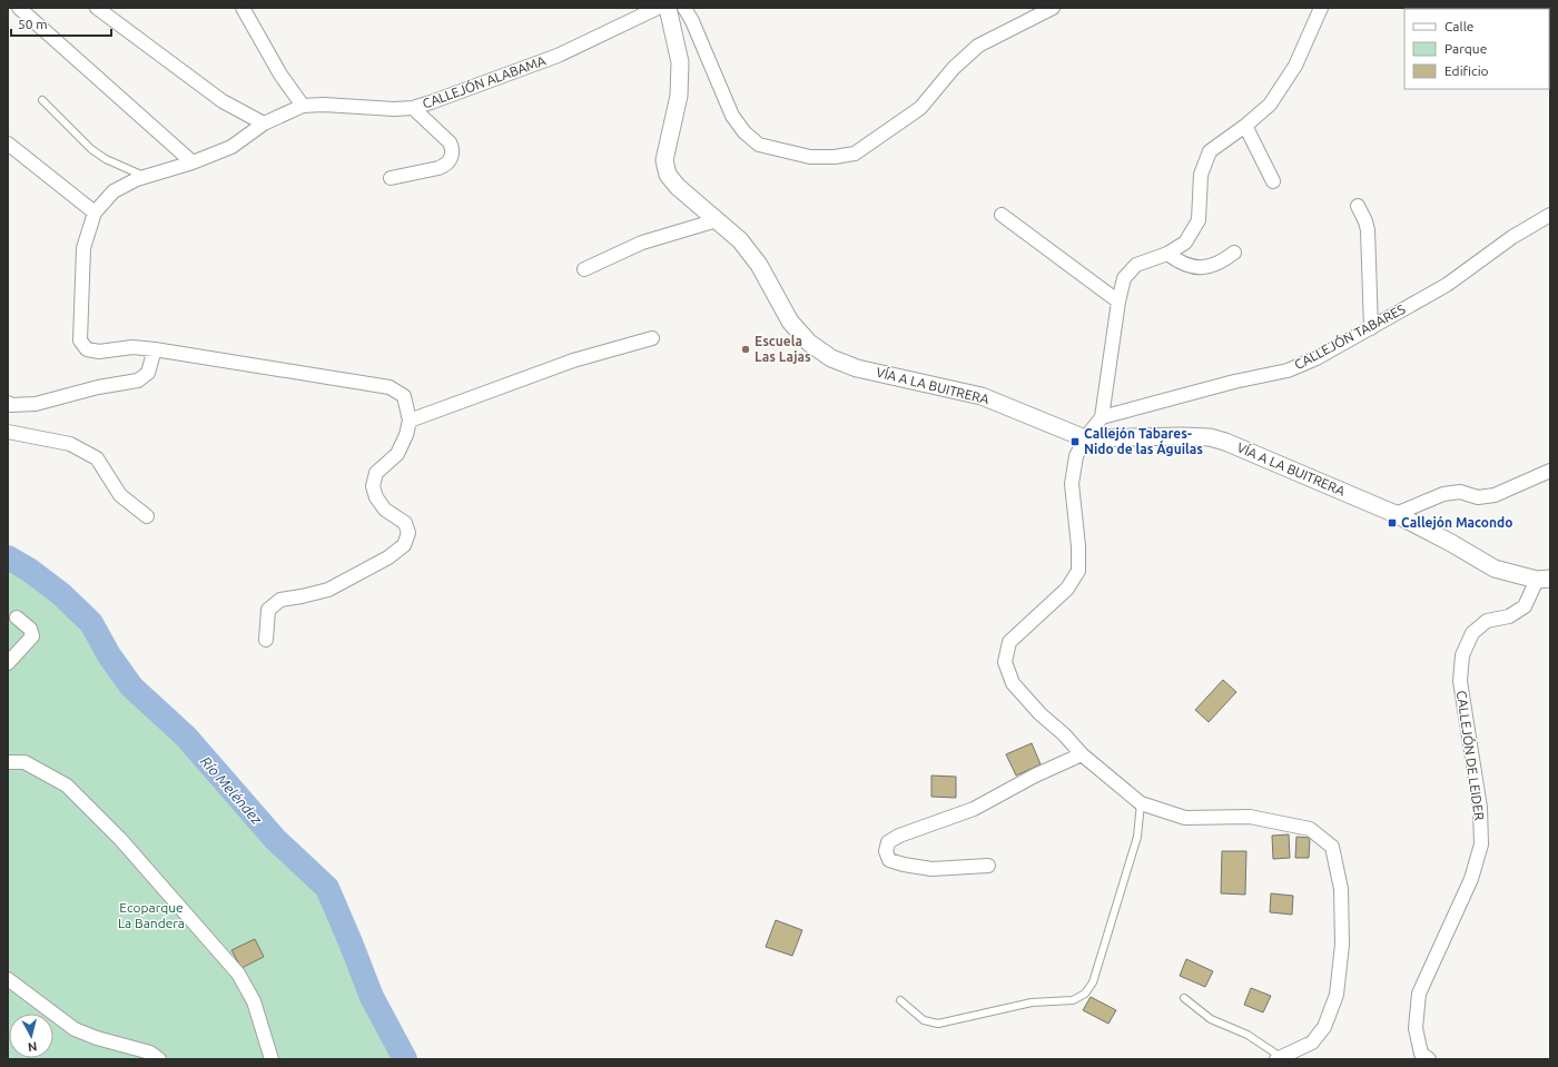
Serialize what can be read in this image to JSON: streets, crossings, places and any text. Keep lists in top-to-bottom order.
{
  "streets": {
    "street": [
      "CALLEJÓN ALABAMA",
      "CALLEJÓN TABARES",
      "VÍA A LA BUITRERA",
      "CALLEJÓN DE LEIDER"
    ]
  },
  "crossings": [
    ["VÍA A LA BUITRERA", "CALLEJÓN DE LEIDER"]
  ],
  "water": ["Río Meléndez"],
  "parks": ["Ecoparque La Bandera"],
  "places": {
    "other": ["Escuela Las Lajas"],
    "transit": ["Callejón Tabares- Nido de las Águilas", "Callejón Macondo"]
  },
  "legend": ["Calle", "Parque", "Edificio"],
  "scale_bar": "50 m",
  "north": "bottom"
}
